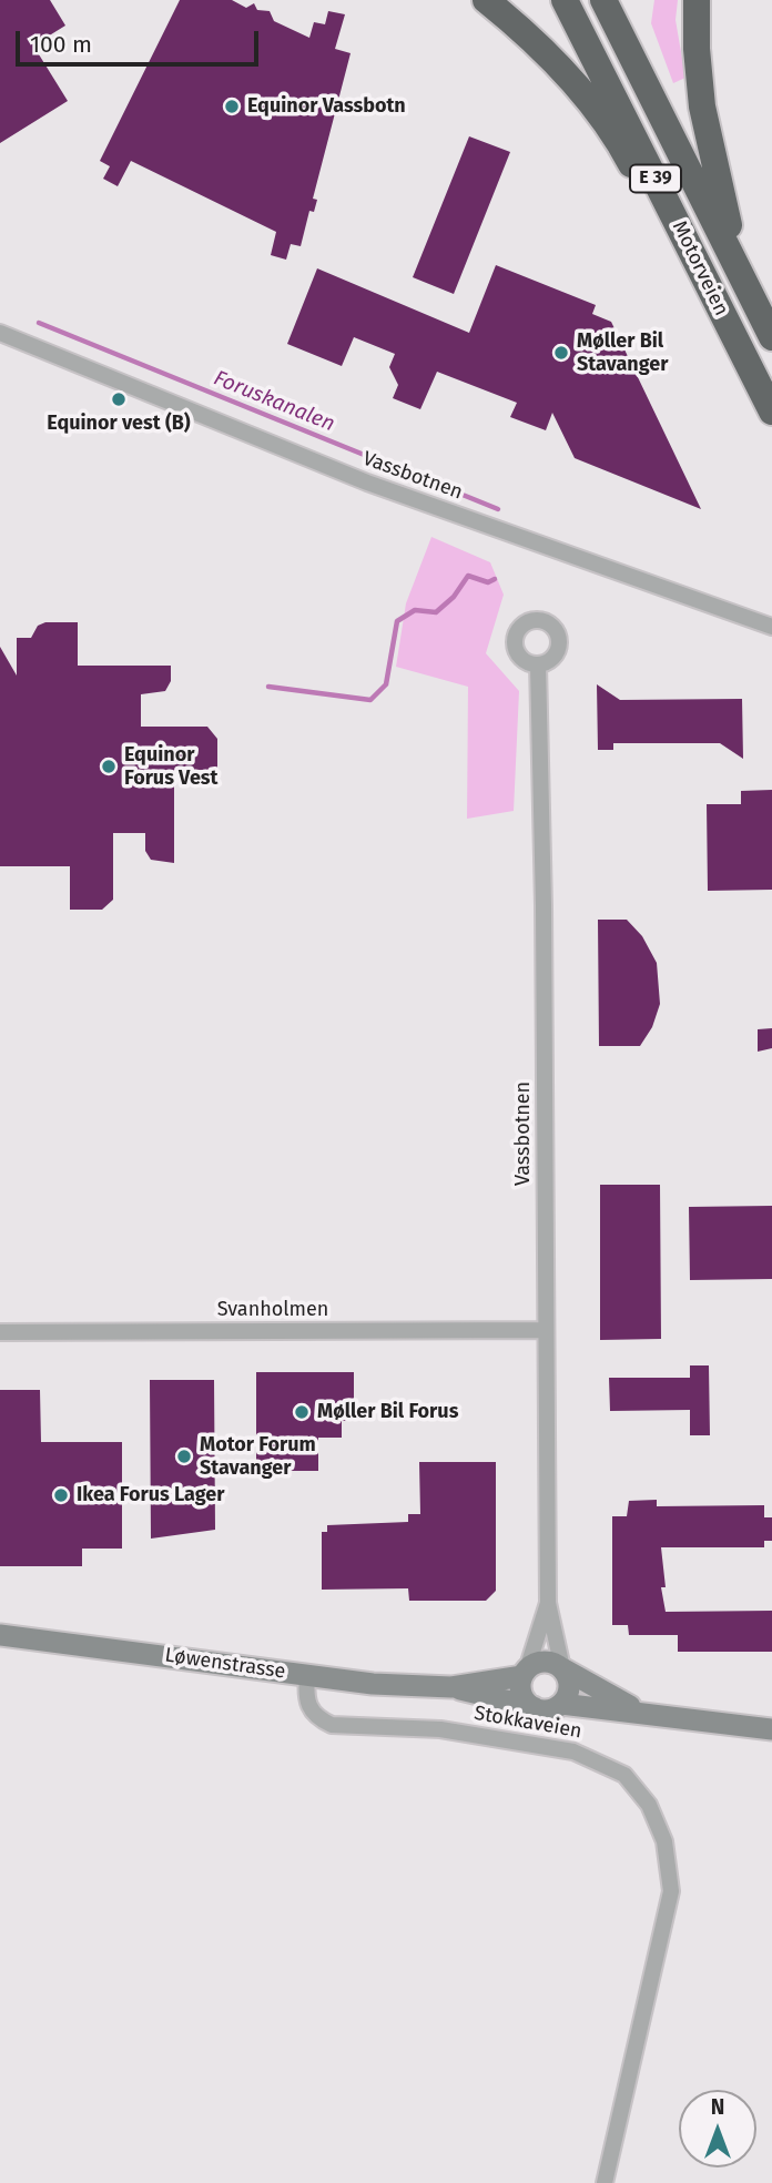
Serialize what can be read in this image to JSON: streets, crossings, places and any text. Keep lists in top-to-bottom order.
{
  "streets": {
    "highway": ["E 39", "Motorveien"],
    "main road": ["Løwenstrasse"],
    "street": ["Vassbotnen", "Svanholmen", "Stokkaveien"]
  },
  "crossings": [
    ["E 39", "Motorveien"],
    ["Vassbotnen", "Svanholmen"],
    ["Vassbotnen", "Løwenstrasse"],
    ["Løwenstrasse", "Stokkaveien"]
  ],
  "water": ["Foruskanalen"],
  "places": [
    "Equinor Vassbotn",
    "Møller Bil Stavanger",
    "Equinor vest (B)",
    "Equinor Forus Vest",
    "Møller Bil Forus",
    "Motor Forum Stavanger",
    "Ikea Forus Lager"
  ],
  "scale_bar": "100 m",
  "north": "top"
}
